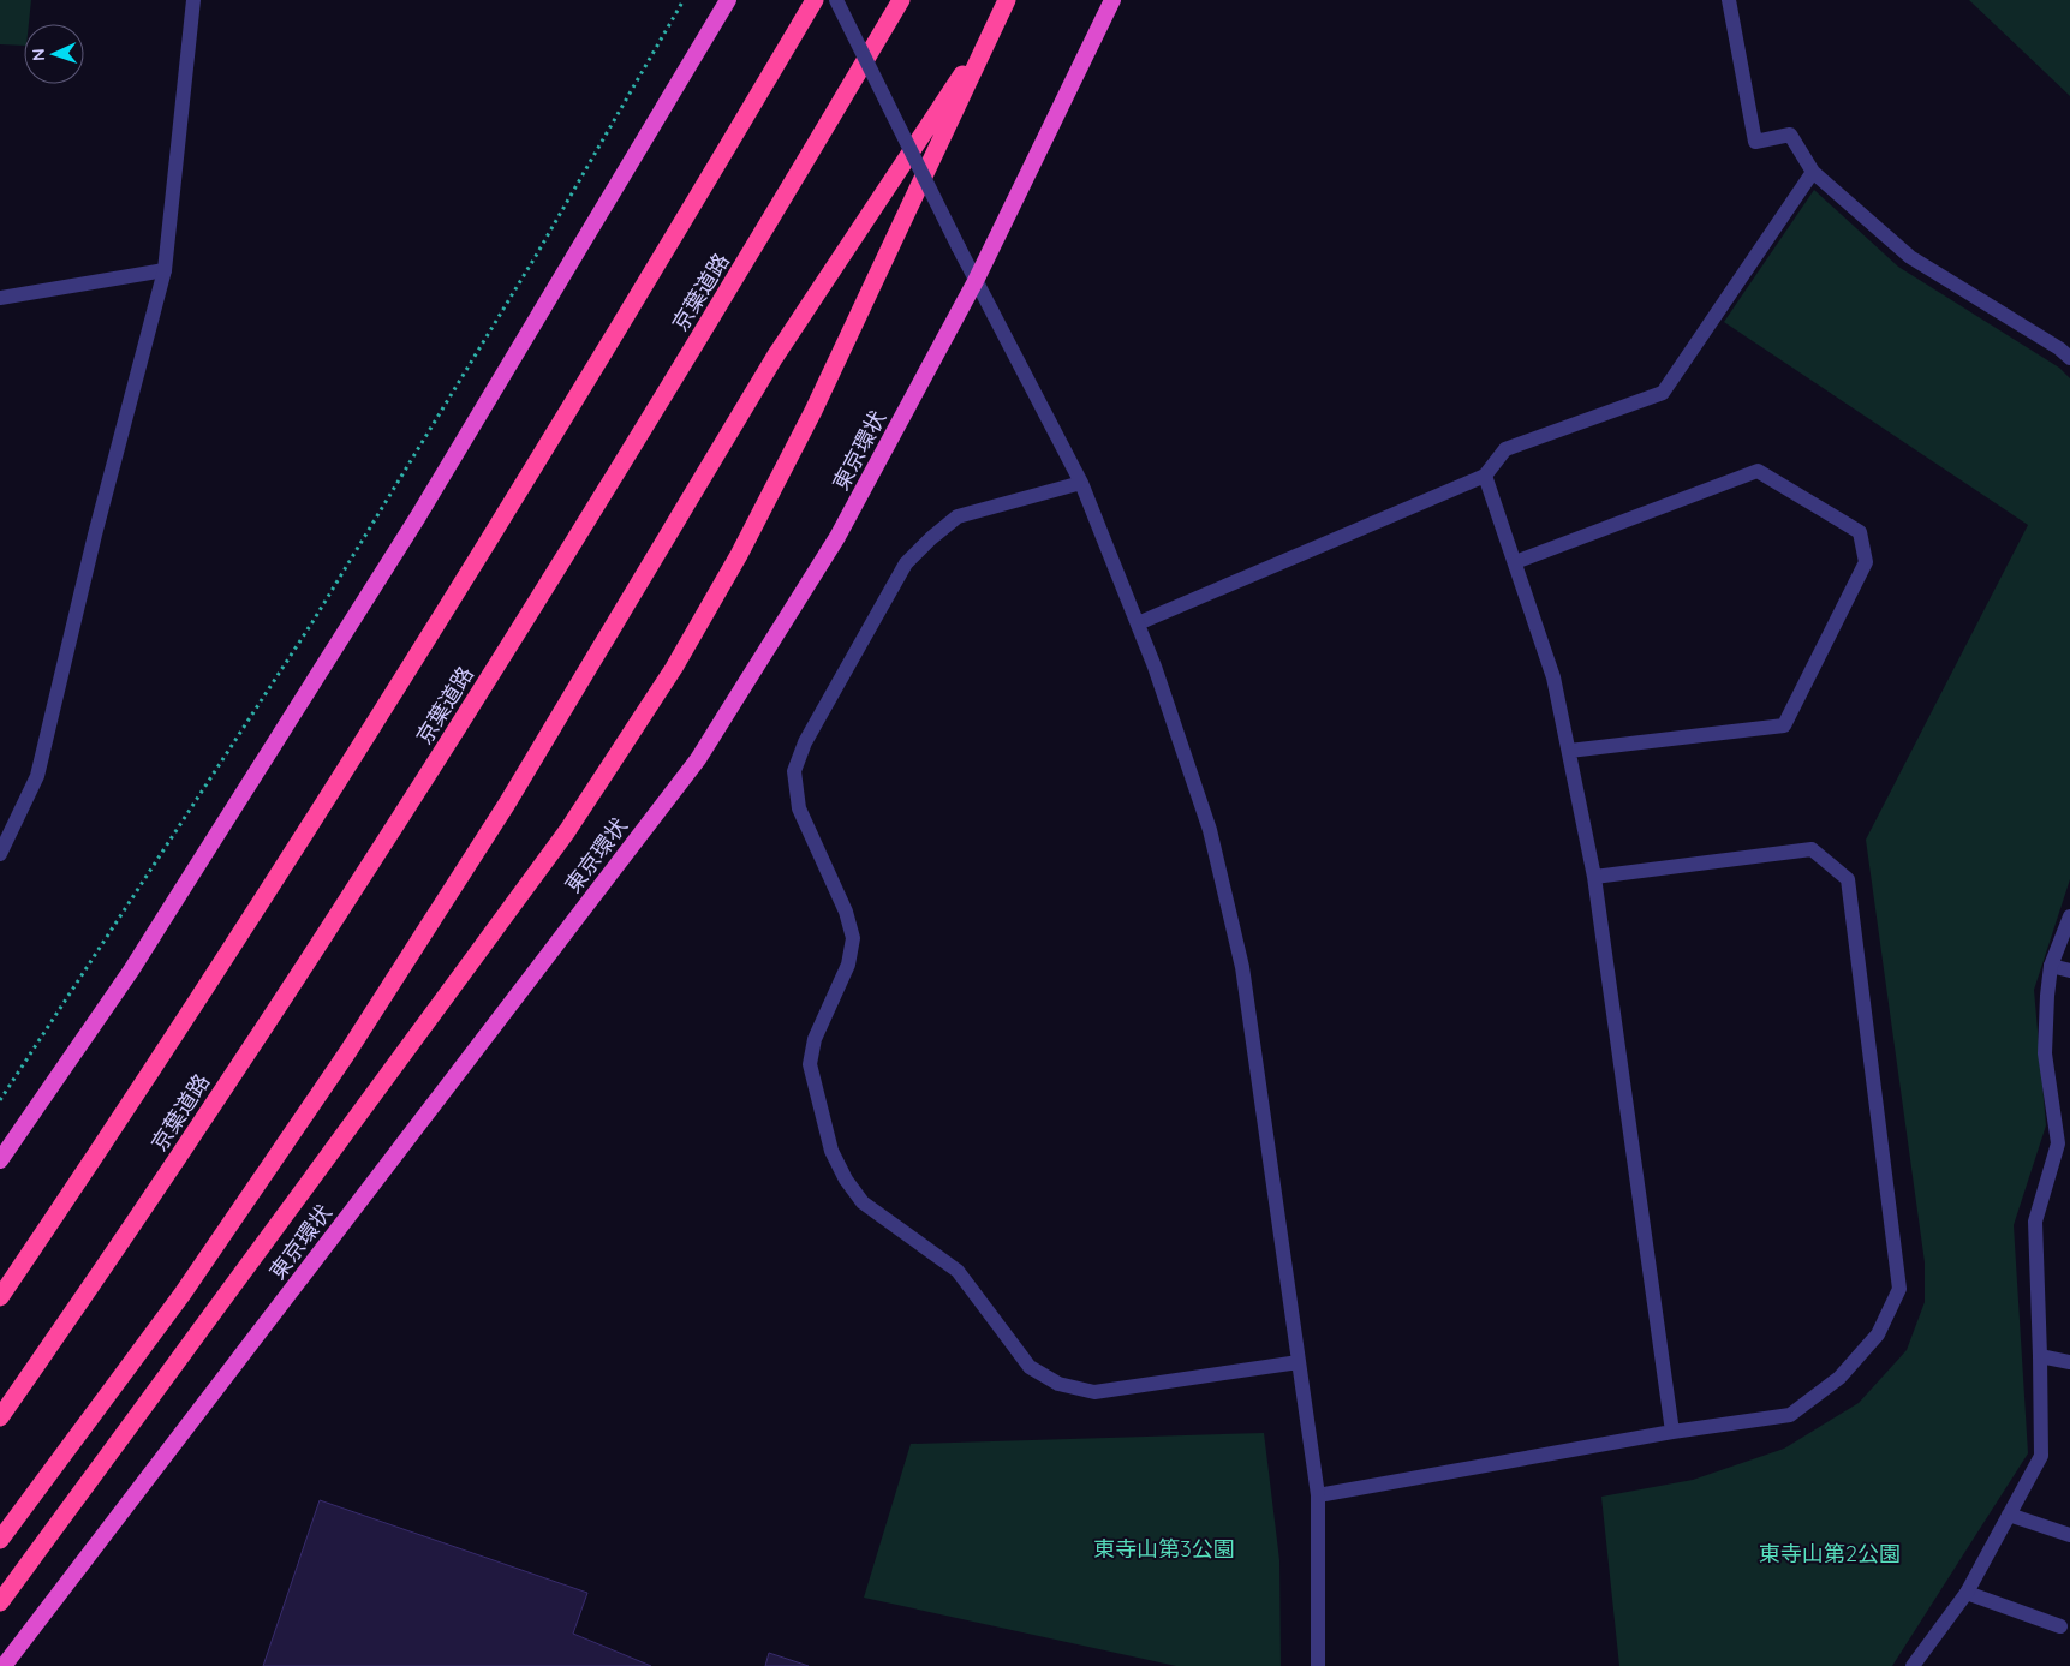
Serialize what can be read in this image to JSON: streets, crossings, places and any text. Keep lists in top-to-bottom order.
{
  "streets": {
    "highway": ["京葉道路", "東京環状"]
  },
  "parks": ["東寺山第3公園", "東寺山第2公園"],
  "north": "left"
}
